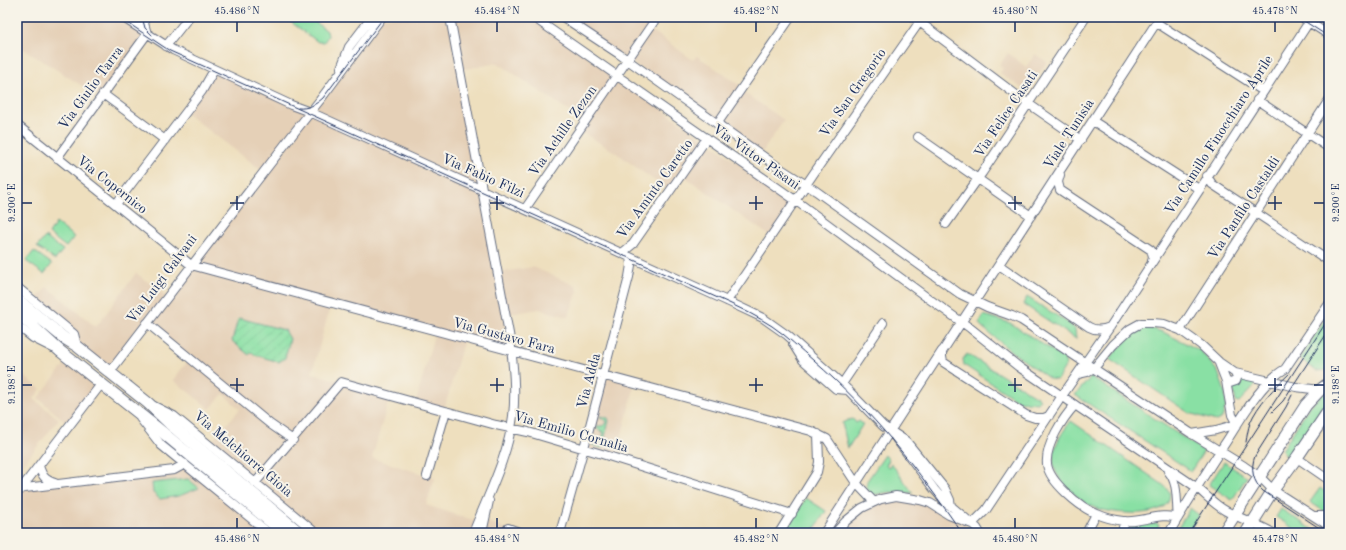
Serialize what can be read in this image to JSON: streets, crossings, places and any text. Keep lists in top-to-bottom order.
{
  "streets": {
    "main road": ["Via Luigi Galvani", "Via Melchiorre Gioia"],
    "street": [
      "Via Giulio Tarra",
      "Via San Gregorio",
      "Via Felice Casati",
      "Via Achille Zezon",
      "Viale Tunisia",
      "Via Camillo Finocchiaro Aprile",
      "Via Vittor Pisani",
      "Via Fabio Filzi",
      "Via Copernico",
      "Via Aminto Caretto",
      "Via Panfilo Castaldi",
      "Via Gustavo Fara",
      "Via Adda",
      "Via Emilio Cornalia"
    ]
  },
  "crossings": [
    ["Via Giulio Tarra", "Via Fabio Filzi"],
    ["Via Giulio Tarra", "Via Copernico"],
    ["Via San Gregorio", "Via Vittor Pisani"],
    ["Via San Gregorio", "Via Fabio Filzi"],
    ["Via Achille Zezon", "Via Vittor Pisani"],
    ["Via Achille Zezon", "Via Fabio Filzi"],
    ["Viale Tunisia", "Via Vittor Pisani"],
    ["Via Camillo Finocchiaro Aprile", "Via Vittor Pisani"],
    ["Via Vittor Pisani", "Via Aminto Caretto"],
    ["Via Fabio Filzi", "Via Aminto Caretto"],
    ["Via Fabio Filzi", "Via Luigi Galvani"],
    ["Via Fabio Filzi", "Via Adda"],
    ["Via Copernico", "Via Luigi Galvani"],
    ["Via Copernico", "Via Gustavo Fara"],
    ["Via Luigi Galvani", "Via Gustavo Fara"],
    ["Via Luigi Galvani", "Via Melchiorre Gioia"],
    ["Via Gustavo Fara", "Via Adda"],
    ["Via Adda", "Via Emilio Cornalia"]
  ],
  "coordinates": [
    "45.486°N",
    "45.484°N",
    "45.482°N",
    "45.480°N",
    "45.478°N",
    "9.200°E",
    "9.198°E"
  ]
}
